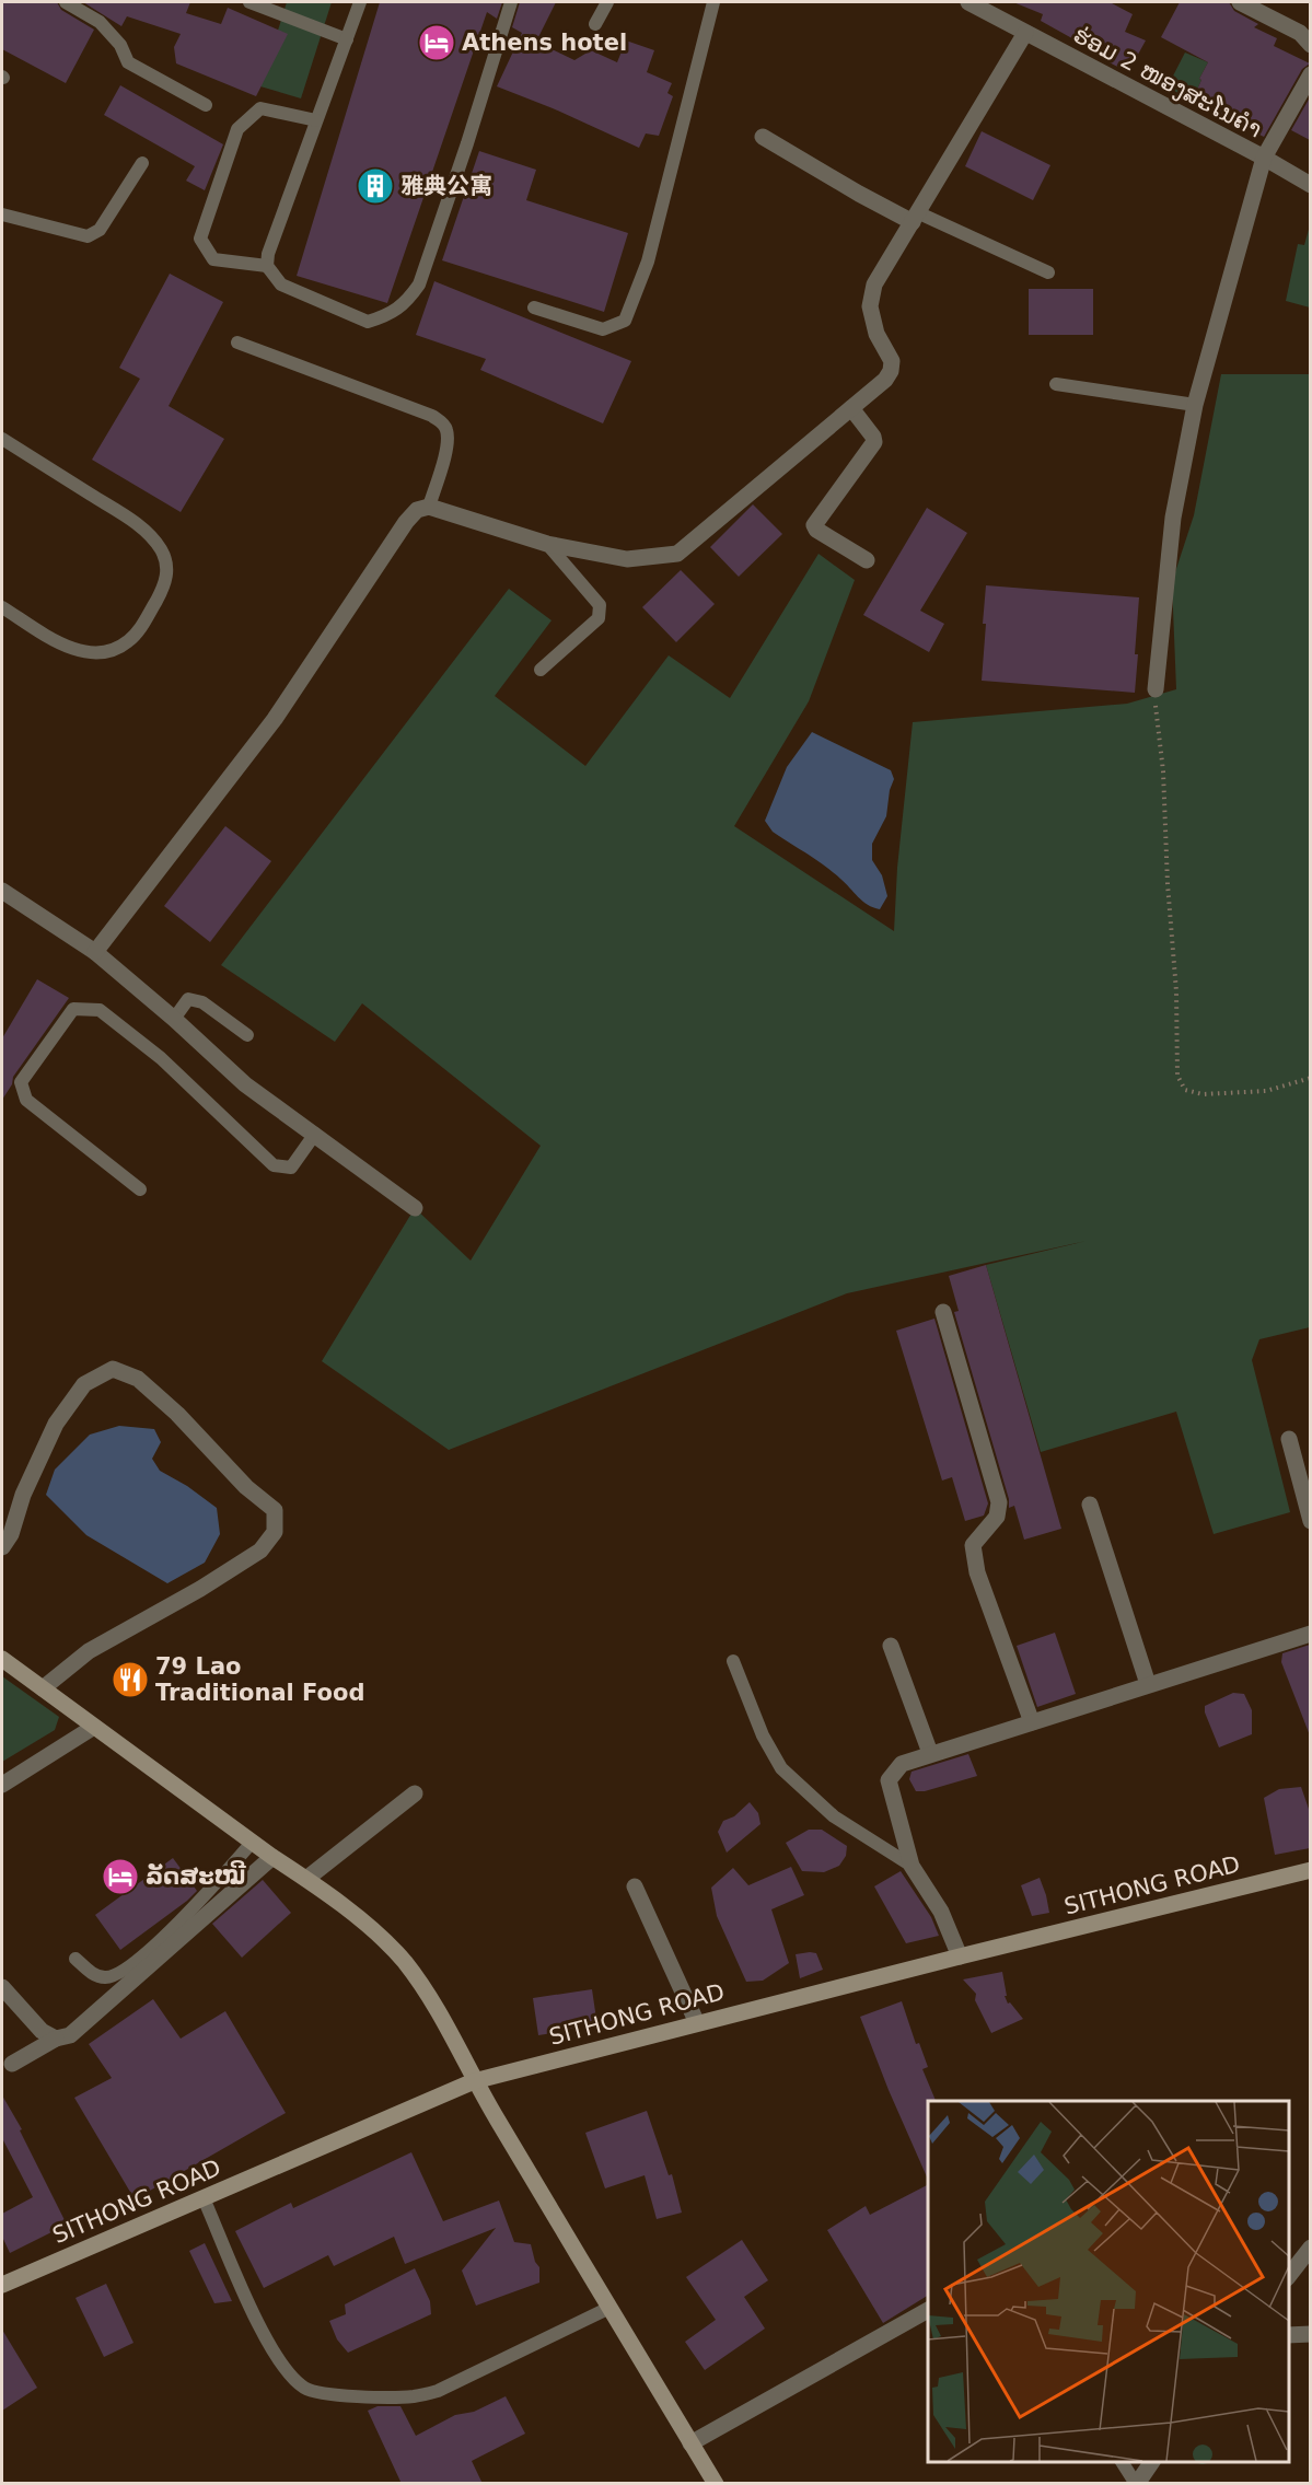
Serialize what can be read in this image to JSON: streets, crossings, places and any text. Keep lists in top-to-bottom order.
{
  "streets": {
    "main road": ["SITHONG ROAD"],
    "street": ["ຮ່ອມ 2 ໜອງສະໂນຄໍາ"]
  },
  "places": {
    "hotel": ["Athens hotel", "ລັດສະໝີ"],
    "building": ["雅典公寓"],
    "restaurant": ["79 Lao Traditional Food"]
  }
}
